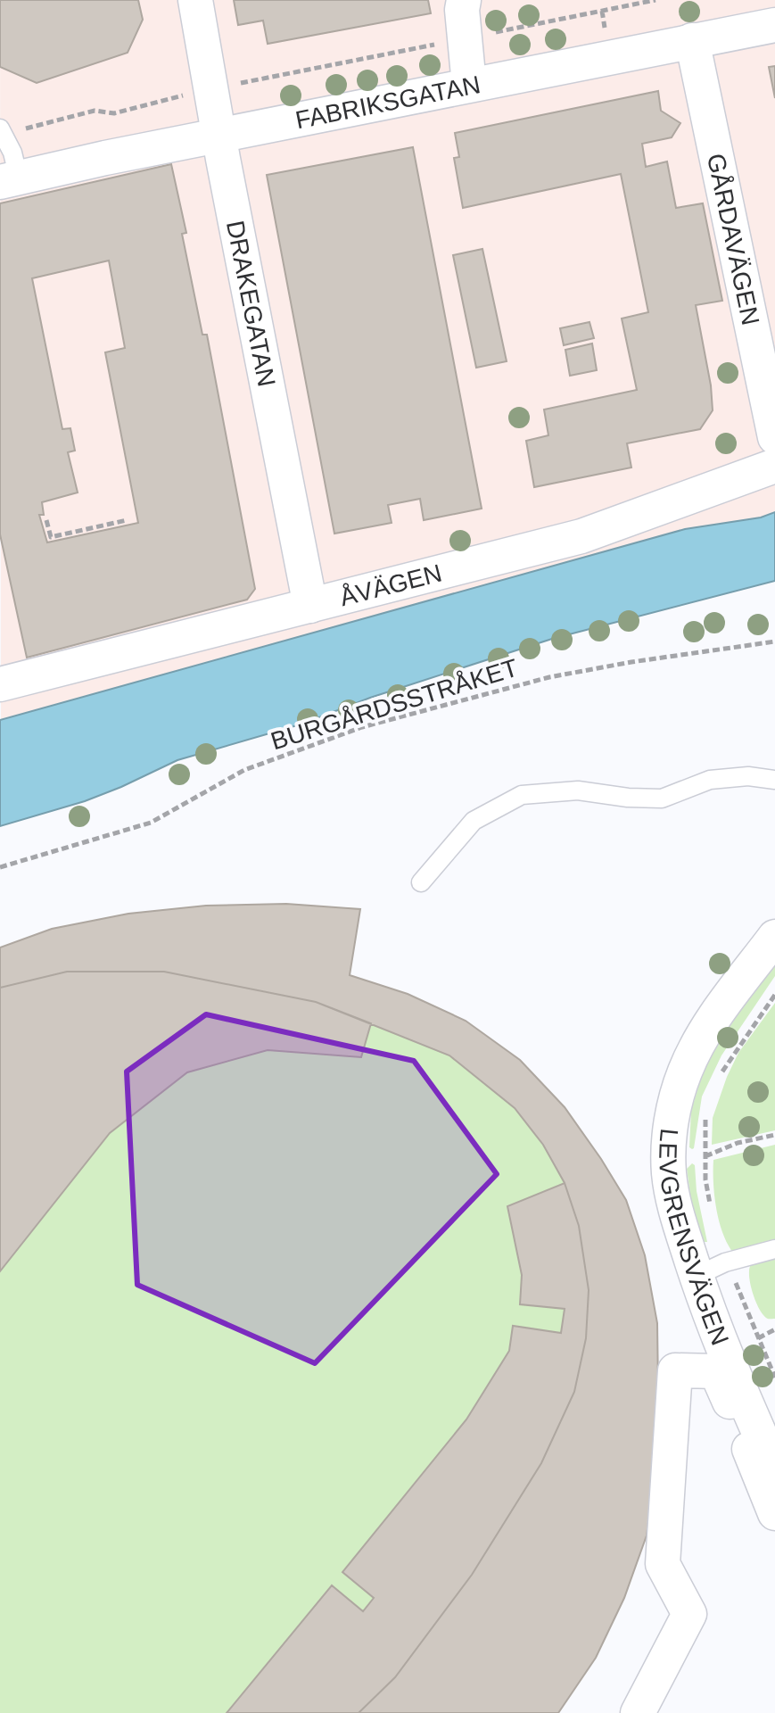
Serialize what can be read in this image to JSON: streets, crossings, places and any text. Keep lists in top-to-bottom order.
{
  "streets": {
    "street": [
      "FABRIKSGATAN",
      "GÅRDAVÄGEN",
      "DRAKEGATAN",
      "ÅVÄGEN",
      "LEVGRENSVÄGEN"
    ],
    "path": ["BURGÅRDSSTRÅKET"]
  },
  "crossings": [
    ["FABRIKSGATAN", "GÅRDAVÄGEN"],
    ["FABRIKSGATAN", "DRAKEGATAN"],
    ["DRAKEGATAN", "ÅVÄGEN"]
  ]
}
